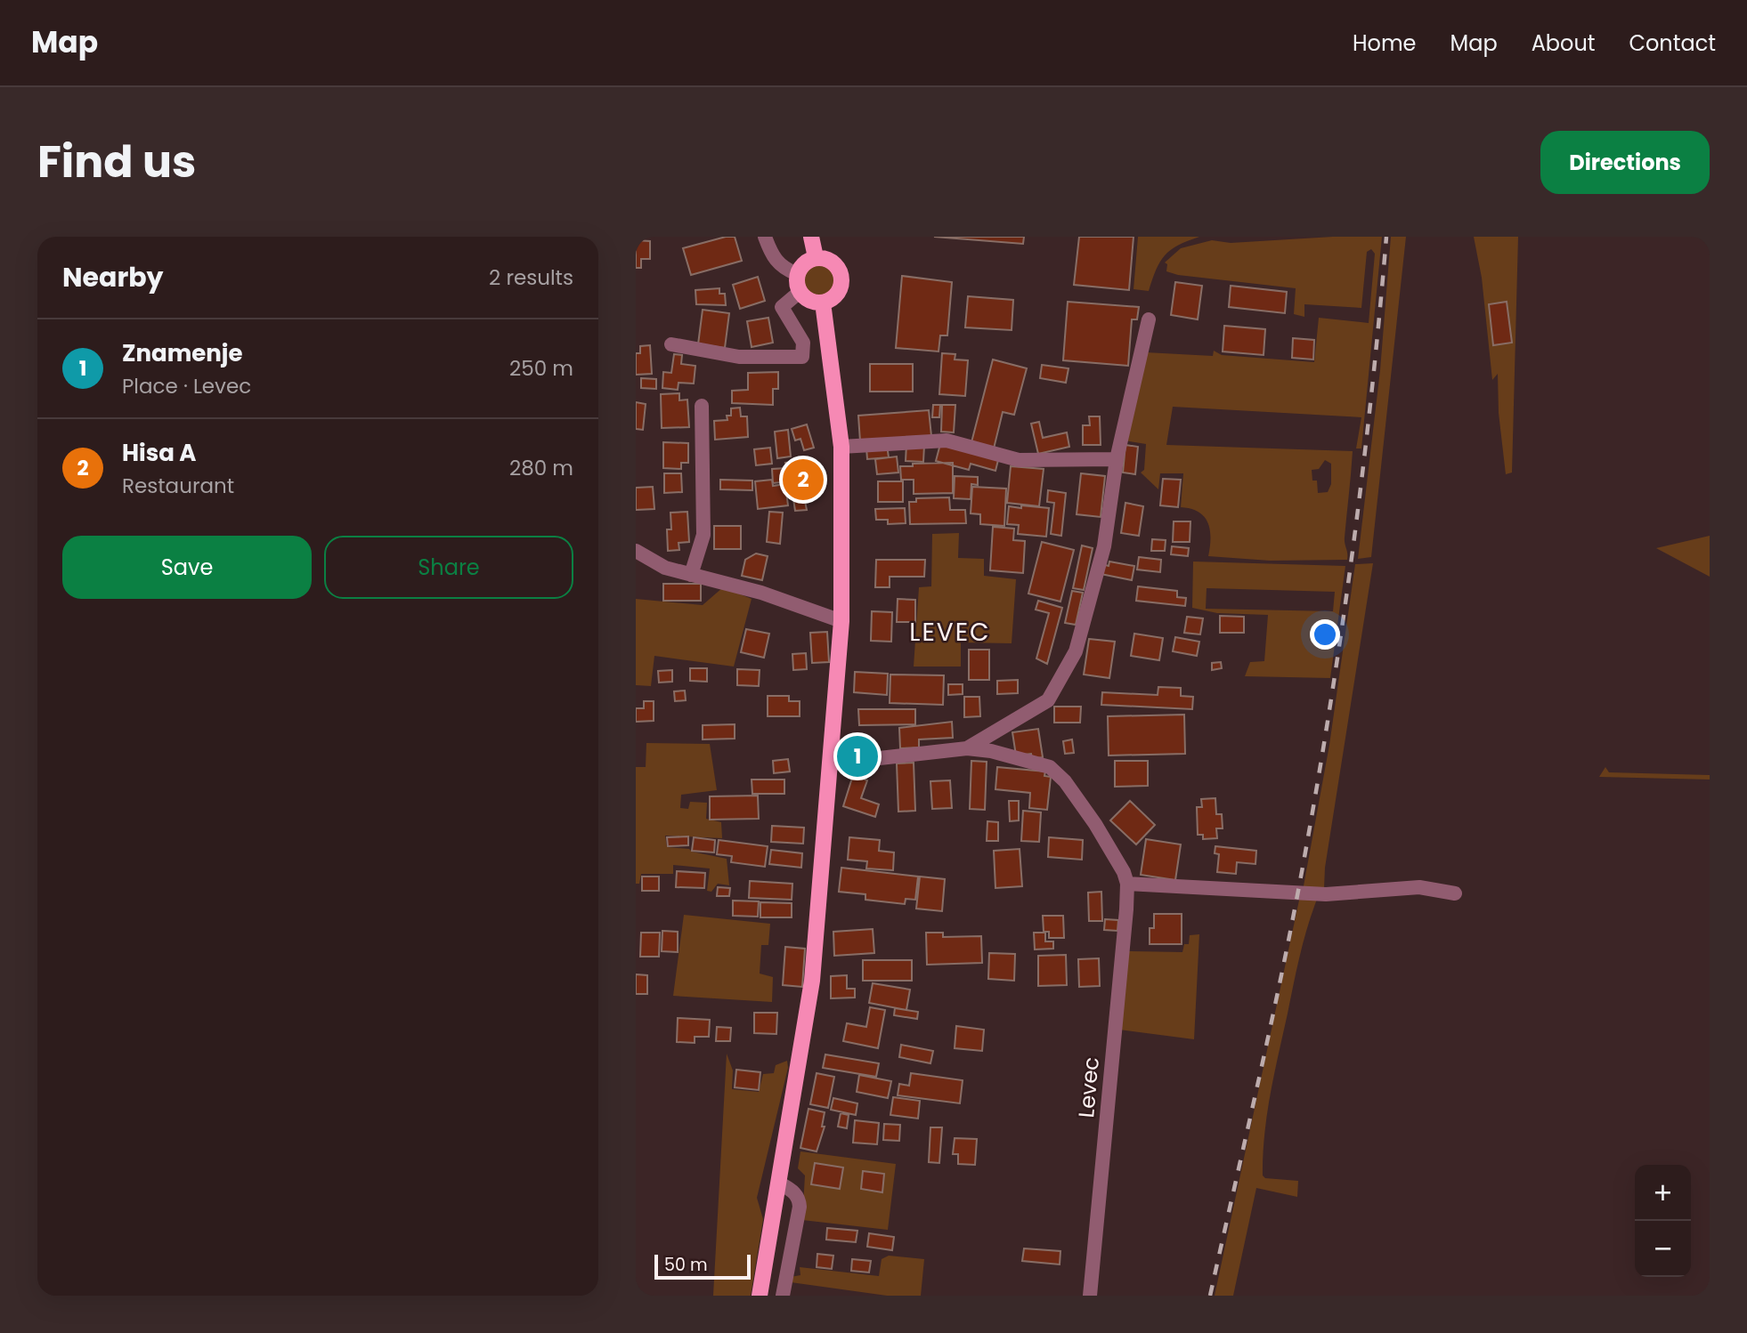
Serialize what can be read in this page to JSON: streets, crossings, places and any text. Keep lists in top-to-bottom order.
{
  "streets": {
    "street": ["Levec"]
  },
  "districts": ["LEVEC"],
  "scale_bar": "50 m",
  "page": {
    "header": "Map",
    "nav": [
      "Home",
      "Map",
      "About",
      "Contact"
    ],
    "title": "Find us",
    "buttons": [
      "Directions",
      ["Save", "Share"]
    ],
    "heading": ["Nearby", "2 results"],
    "list": [
      {
        "mark": "1",
        "name": "Znamenje",
        "note": "Place · Levec",
        "value": "250 m"
      },
      {
        "mark": "2",
        "name": "Hisa A",
        "note": "Restaurant",
        "value": "280 m"
      }
    ],
    "pins": ["2", "1"],
    "map_buttons": ["+", "−"],
    "scale": "50 m"
  }
}
